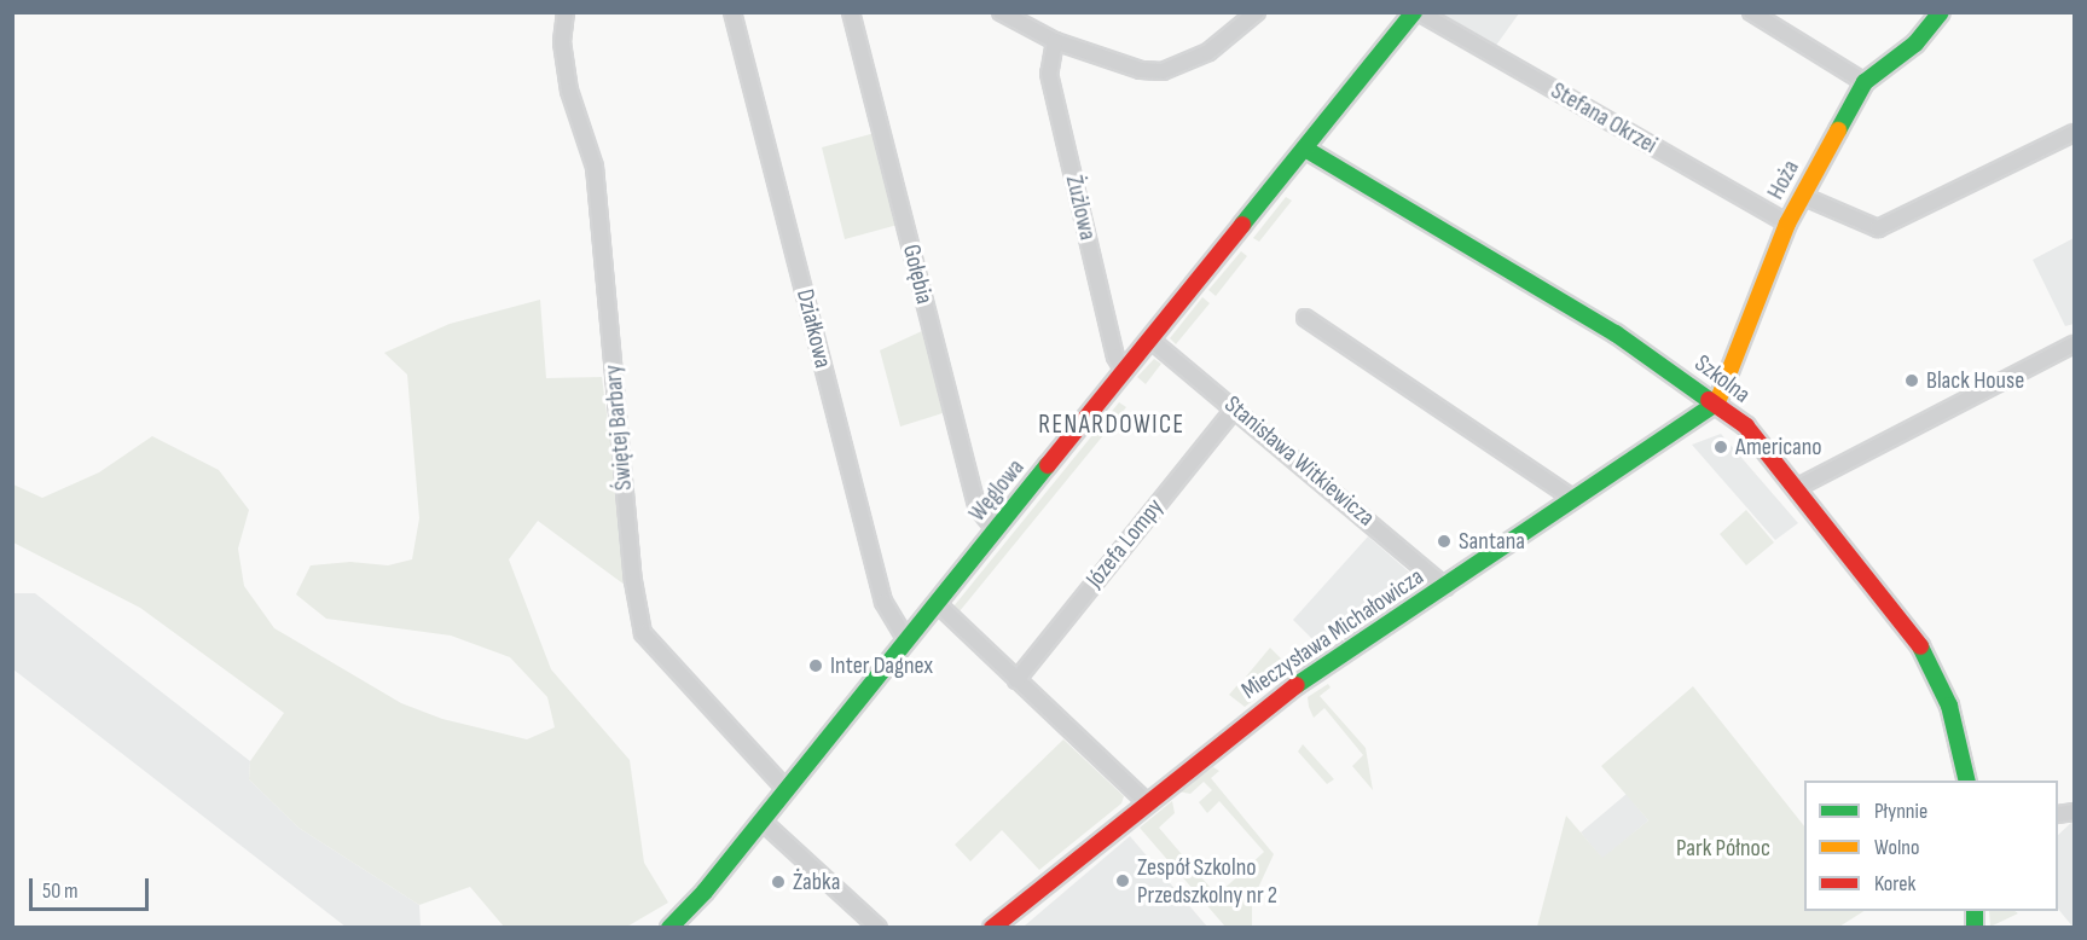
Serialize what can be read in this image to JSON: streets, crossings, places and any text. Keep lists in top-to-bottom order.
{
  "streets": {
    "street": [
      "Stefana Okrzei",
      "Hoża",
      "Żużlowa",
      "Gołębia",
      "Działkowa",
      "Szkolna",
      "Świętej Barbary",
      "Stanisława Witkiewicza",
      "Węglowa",
      "Józefa Lompy",
      "Mieczysława Michałowicza"
    ]
  },
  "crossings": [
    ["Stefana Okrzei", "Hoża"],
    ["Stefana Okrzei", "Węglowa"],
    ["Hoża", "Szkolna"],
    ["Hoża", "Mieczysława Michałowicza"],
    ["Żużlowa", "Węglowa"],
    ["Gołębia", "Węglowa"],
    ["Działkowa", "Węglowa"],
    ["Szkolna", "Węglowa"],
    ["Szkolna", "Mieczysława Michałowicza"],
    ["Świętej Barbary", "Węglowa"],
    ["Stanisława Witkiewicza", "Węglowa"],
    ["Stanisława Witkiewicza", "Józefa Lompy"],
    ["Stanisława Witkiewicza", "Mieczysława Michałowicza"]
  ],
  "districts": ["RENARDOWICE"],
  "parks": ["Park Północ"],
  "places": [
    "Black House",
    "Americano",
    "Santana",
    "Inter Dagnex",
    "Zespół Szkolno Przedszkolny nr 2",
    "Żabka"
  ],
  "legend": ["Płynnie", "Wolno", "Korek"],
  "scale_bar": "50 m"
}
